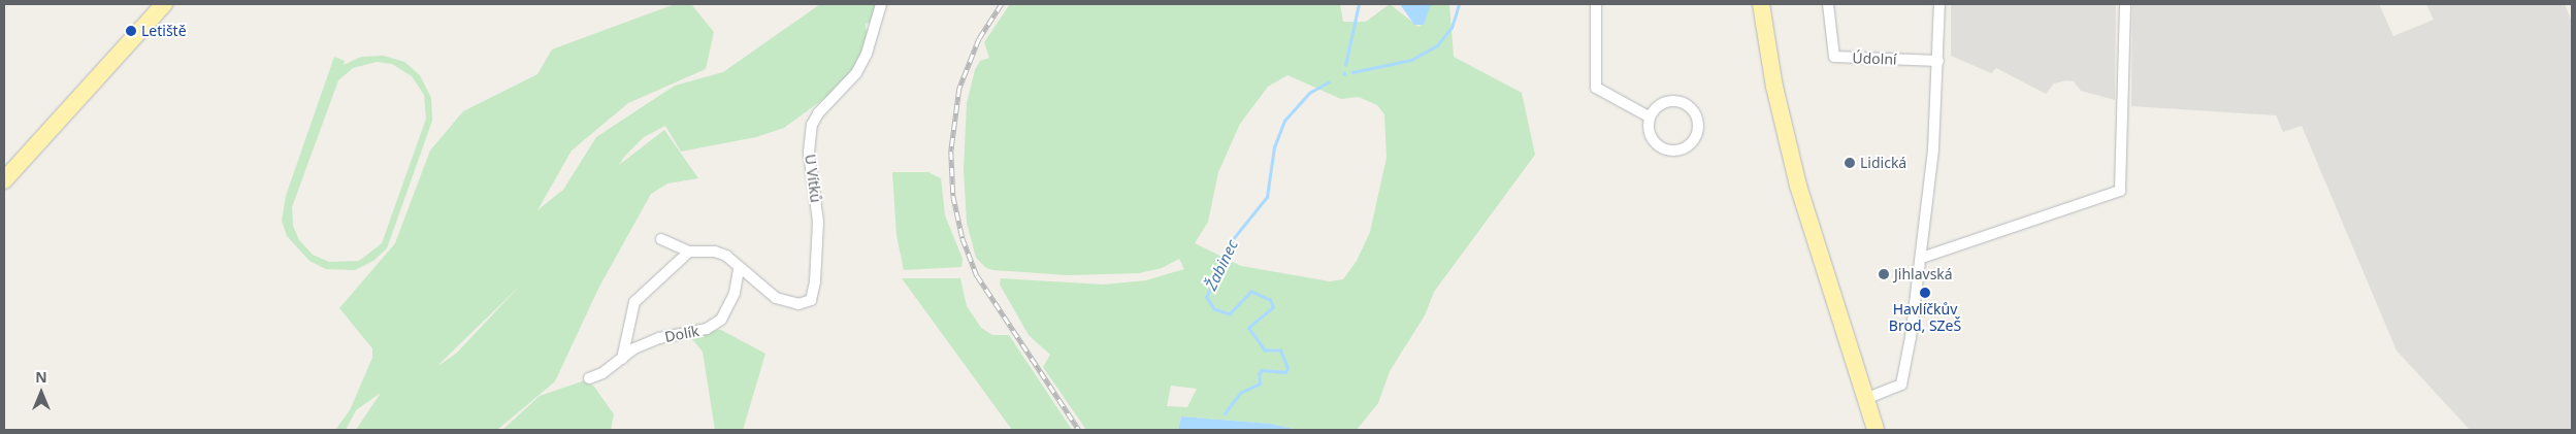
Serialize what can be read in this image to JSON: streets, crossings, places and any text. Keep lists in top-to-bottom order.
{
  "streets": {
    "street": ["Údolní", "U Vítků", "Dolík"]
  },
  "crossings": [
    ["U Vítků", "Dolík"]
  ],
  "water": ["Žabinec"],
  "places": [
    "Letiště",
    "Lidická",
    "Jihlavská",
    "Havlíčkův Brod, SZeŠ"
  ],
  "north": "top"
}
